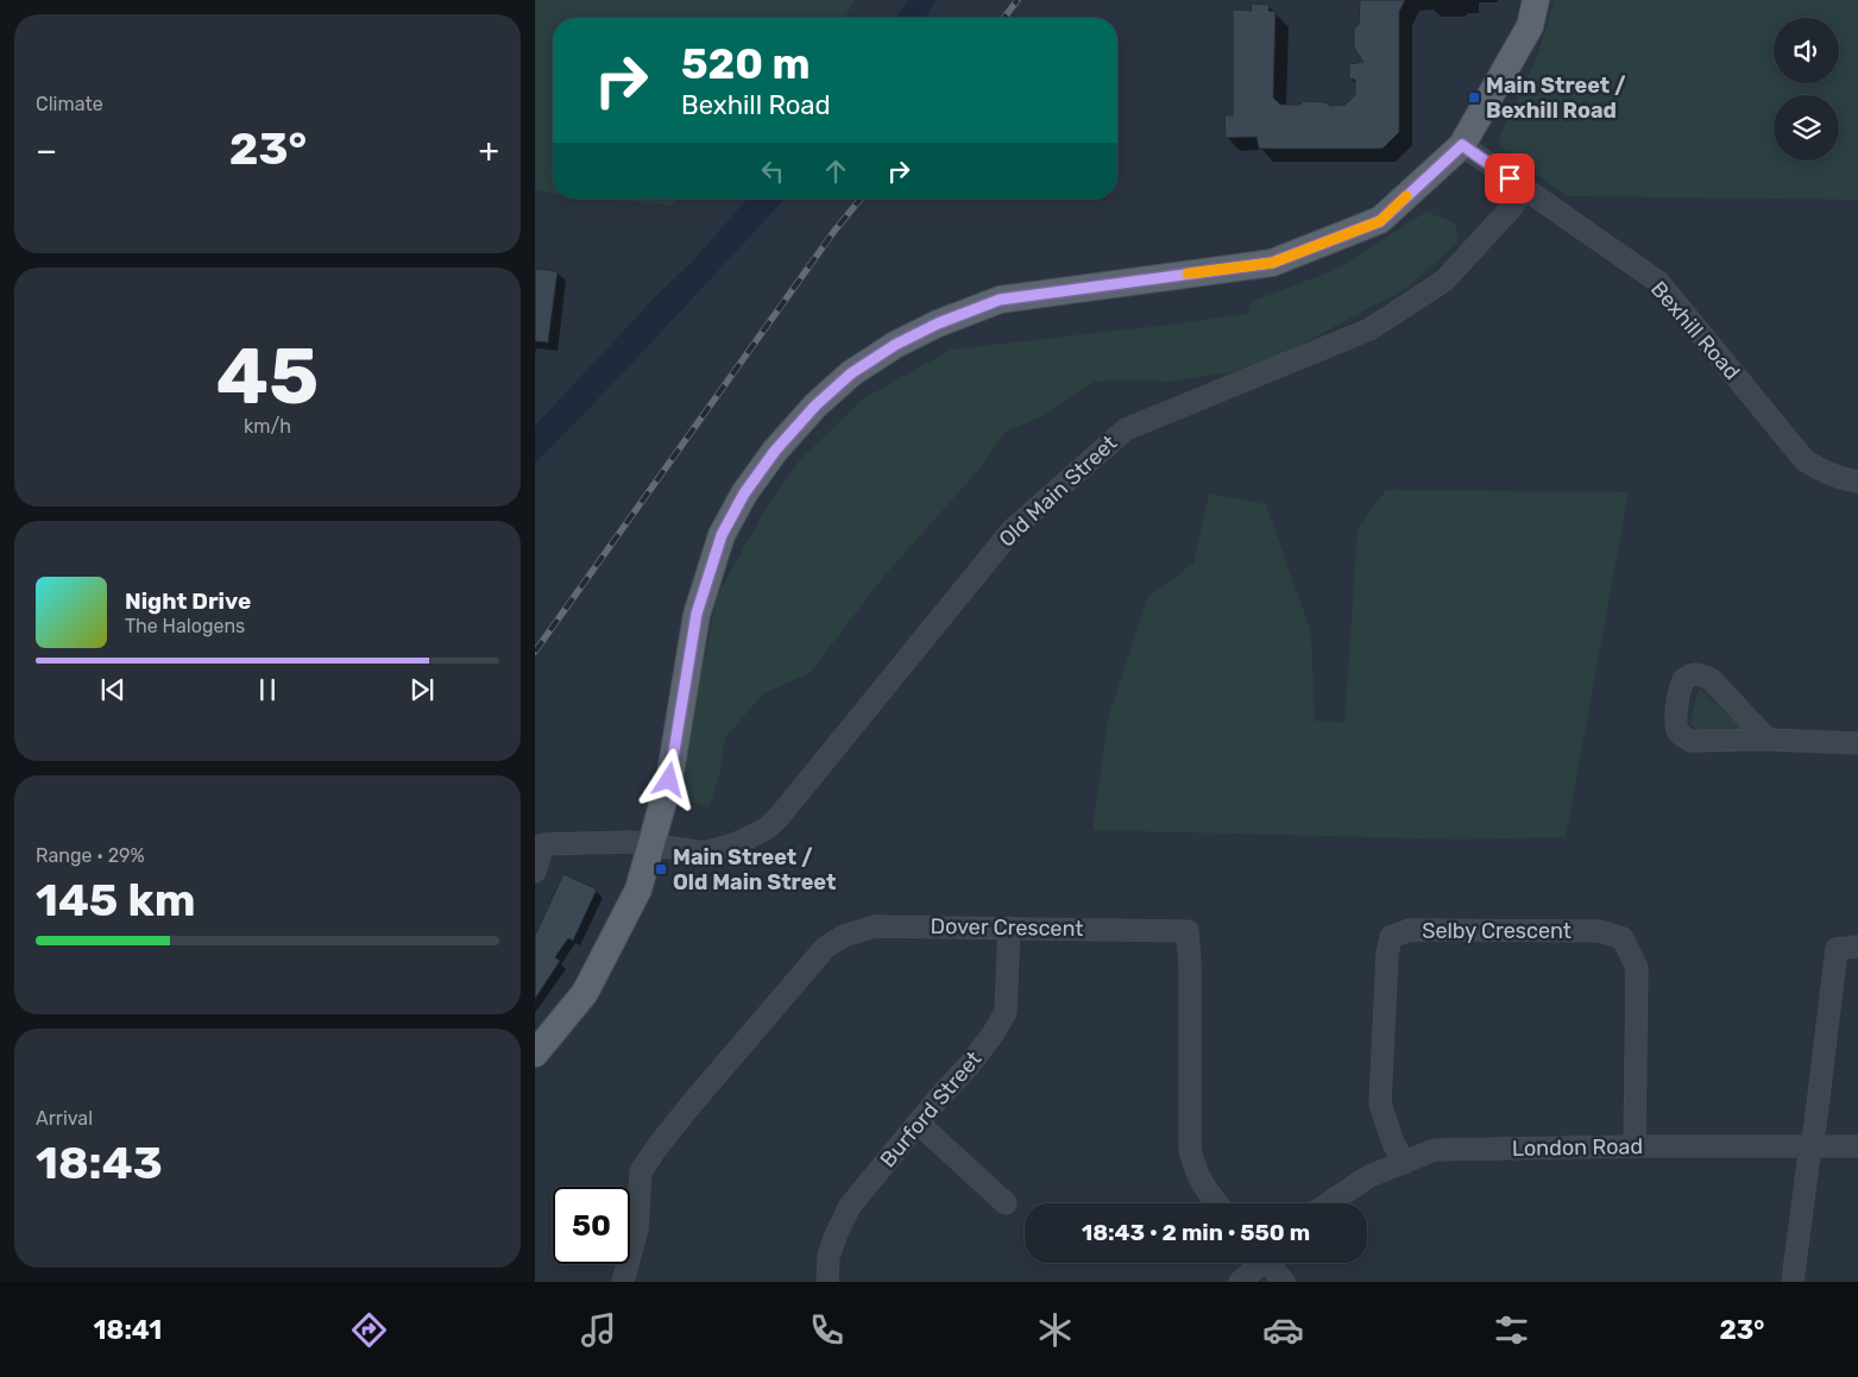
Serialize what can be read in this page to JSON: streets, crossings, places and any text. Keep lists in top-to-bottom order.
{
  "streets": {
    "street": [
      "Bexhill Road",
      "Old Main Street",
      "Dover Crescent",
      "Selby Crescent",
      "Burford Street",
      "London Road"
    ]
  },
  "crossings": [
    ["Bexhill Road", "Old Main Street"],
    ["Dover Crescent", "Burford Street"],
    ["Selby Crescent", "London Road"]
  ],
  "places": {
    "transit": ["Main Street / Bexhill Road", "Main Street / Old Main Street"]
  },
  "page": {
    "tile": [
      "Climate",
      ["45", "km/h"],
      ["Range · 29%", "145 km"],
      ["Arrival", "18:43"]
    ],
    "turn": ["520 m", "Bexhill Road"],
    "heat": ["−", "23°", "+"],
    "song": ["Night Drive", "The Halogens"],
    "limit": "50",
    "trip": "18:43 · 2 min · 550 m",
    "tabs": ["18:41", "23°"]
  }
}
